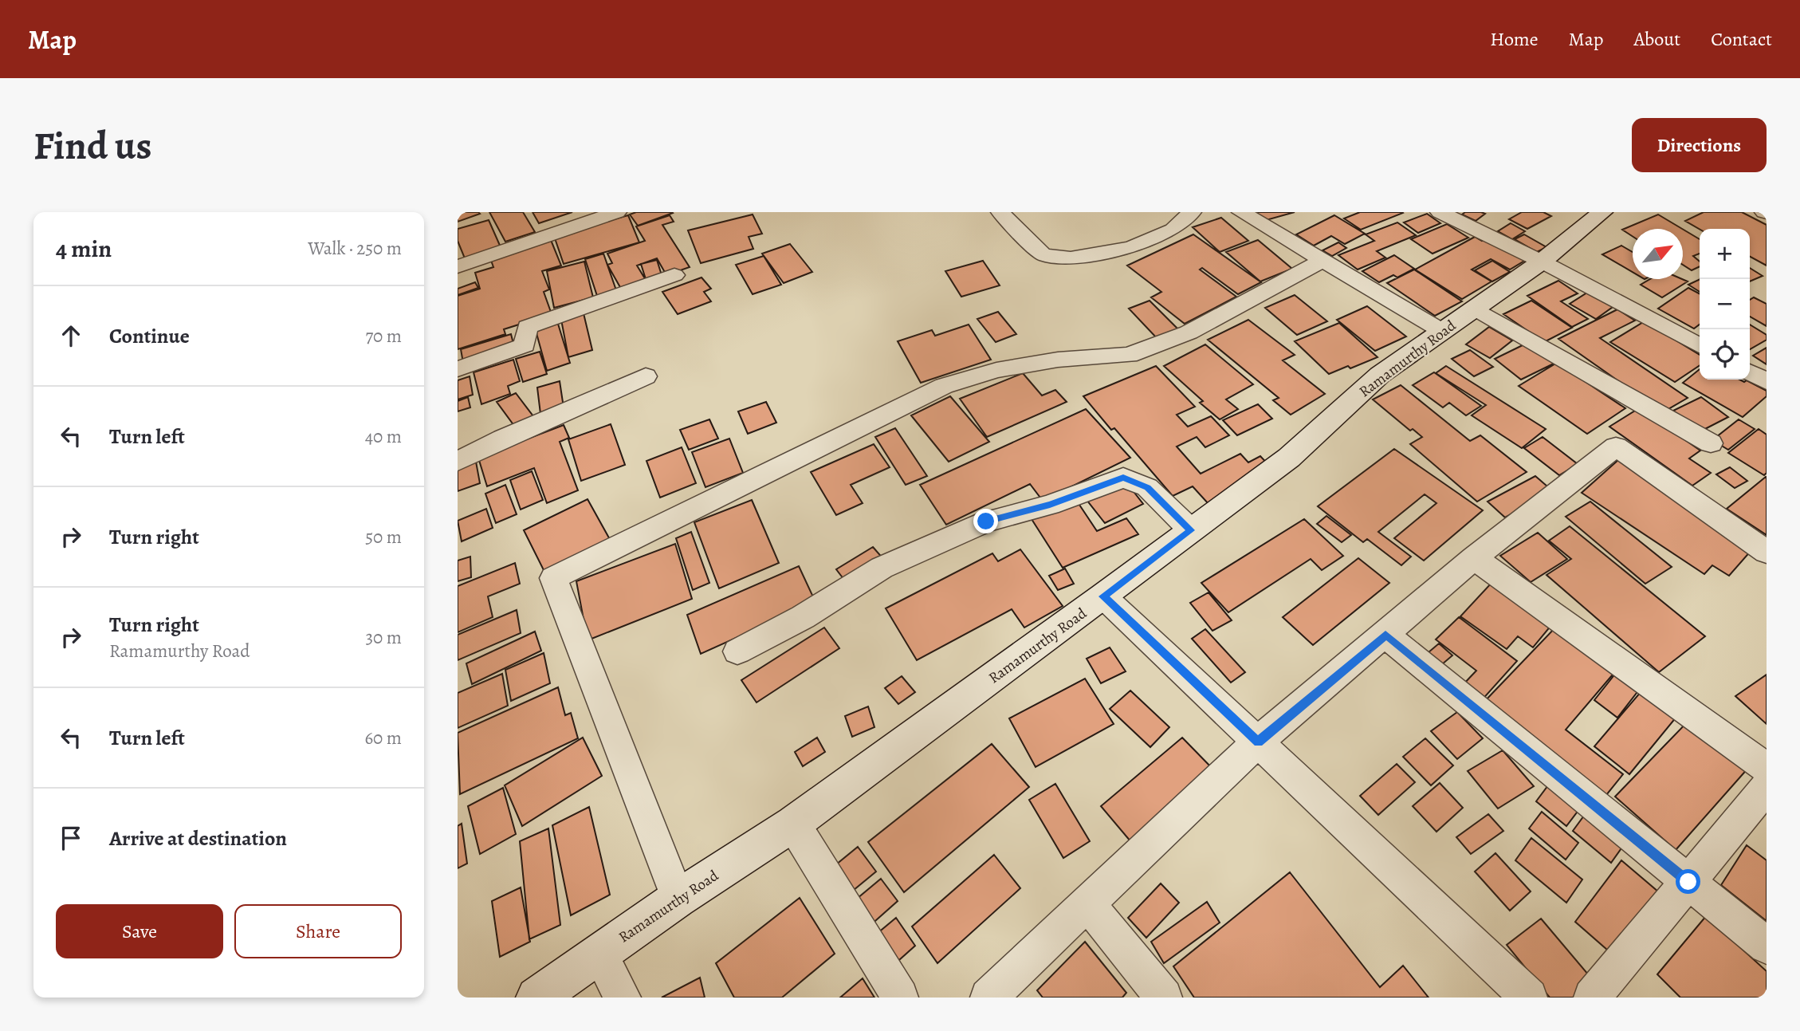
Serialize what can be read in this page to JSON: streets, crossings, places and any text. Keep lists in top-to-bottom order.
{
  "streets": {
    "street": ["Ramamurthy Road"]
  },
  "north": "top right",
  "page": {
    "header": "Map",
    "nav": [
      "Home",
      "Map",
      "About",
      "Contact"
    ],
    "buttons": [
      "Directions",
      ["Save", "Share"]
    ],
    "title": "Find us",
    "heading": ["4 min", "Walk · 250 m"],
    "map_buttons": ["+", "−"],
    "list": [
      ["Continue", "70 m"],
      ["Turn left", "40 m"],
      ["Turn right", "50 m"],
      ["Turn right", "Ramamurthy Road", "30 m"],
      ["Turn left", "60 m"],
      "Arrive at destination"
    ]
  }
}
